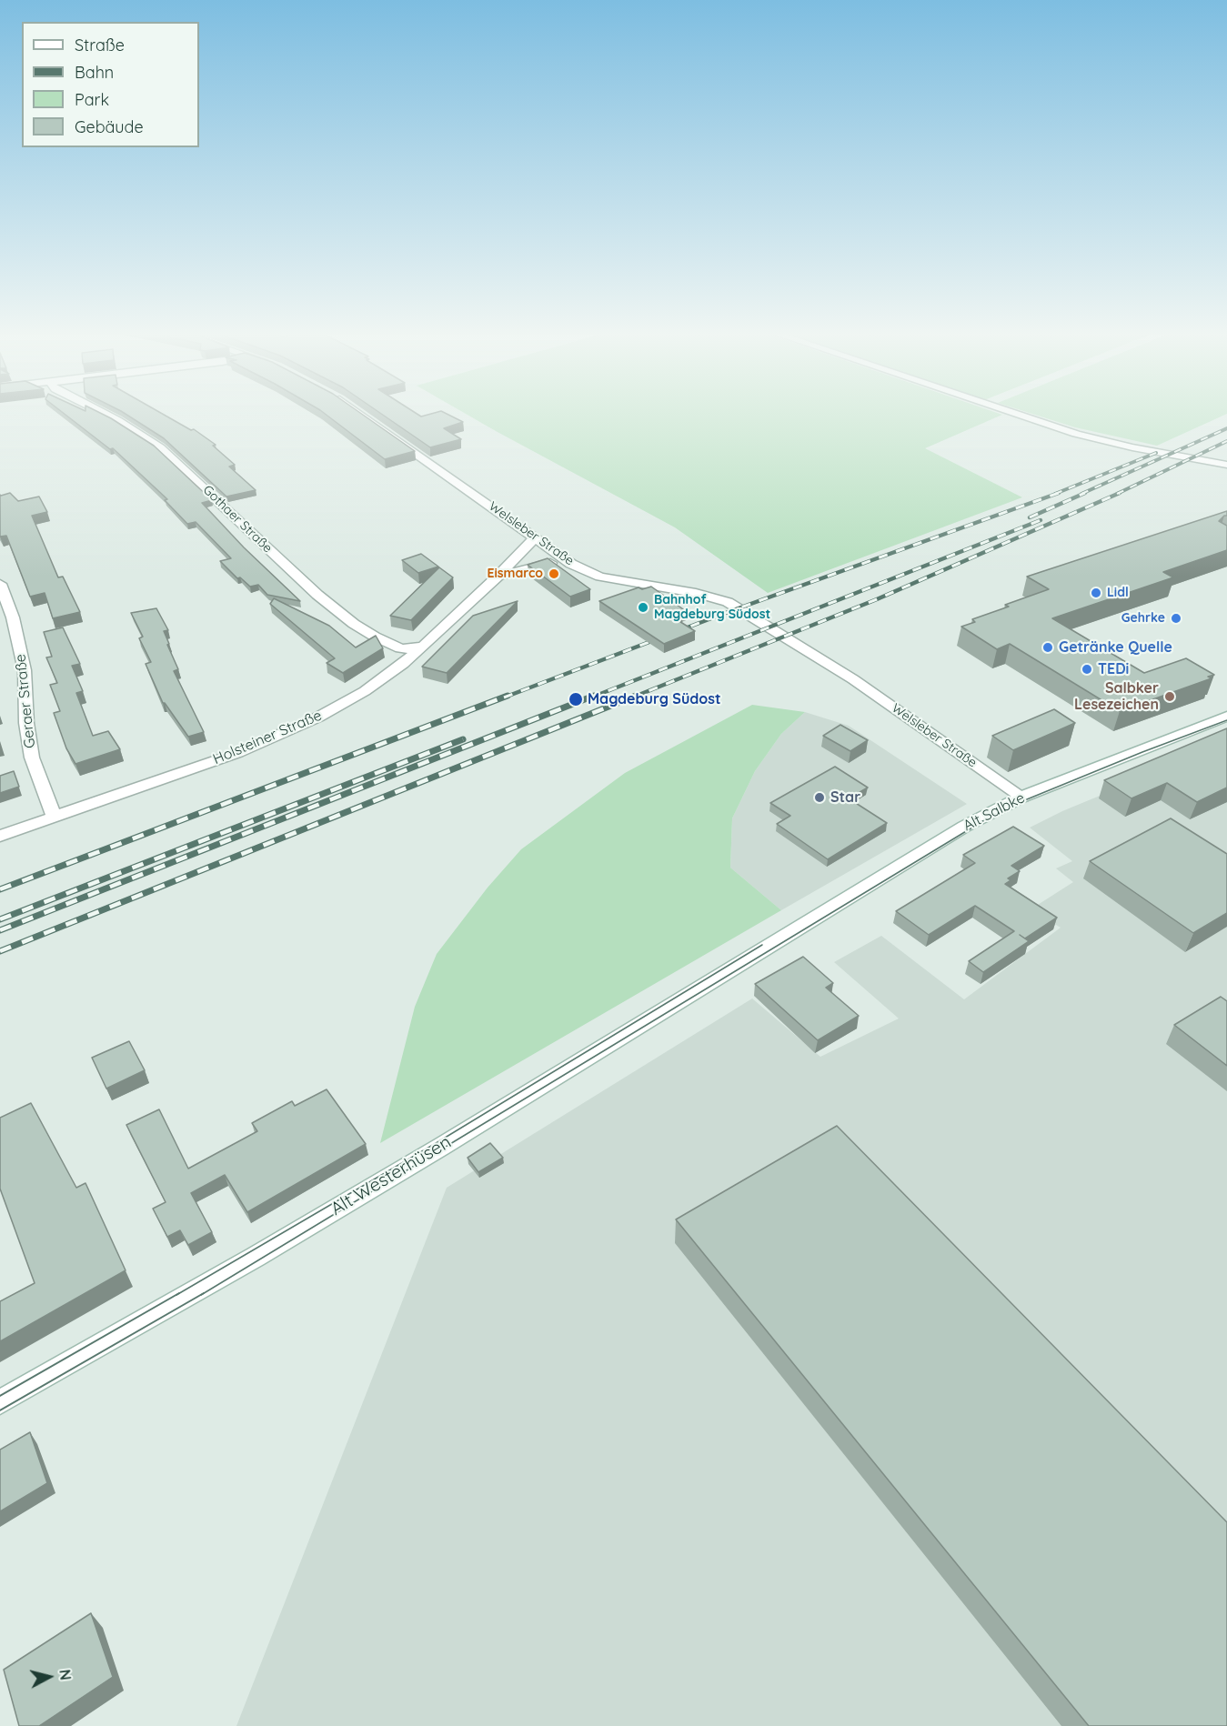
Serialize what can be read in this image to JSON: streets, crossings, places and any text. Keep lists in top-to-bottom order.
{
  "streets": {
    "street": [
      "Gothaer Straße",
      "Welsleber Straße",
      "Geraer Straße",
      "Holsteiner Straße",
      "Alt Salbke",
      "Alt Westerhüsen"
    ]
  },
  "crossings": [
    ["Gothaer Straße", "Holsteiner Straße"],
    ["Welsleber Straße", "Holsteiner Straße"],
    ["Welsleber Straße", "Alt Salbke"],
    ["Geraer Straße", "Holsteiner Straße"],
    ["Alt Salbke", "Alt Westerhüsen"]
  ],
  "places": [
    "Eismarco",
    "Lidl",
    "Bahnhof Magdeburg Südost",
    "Gehrke",
    "Getränke Quelle",
    "TEDi",
    "Salbker Lesezeichen",
    "Magdeburg Südost",
    "Star"
  ],
  "legend": [
    "Straße",
    "Bahn",
    "Park",
    "Gebäude"
  ],
  "north": "right"
}
